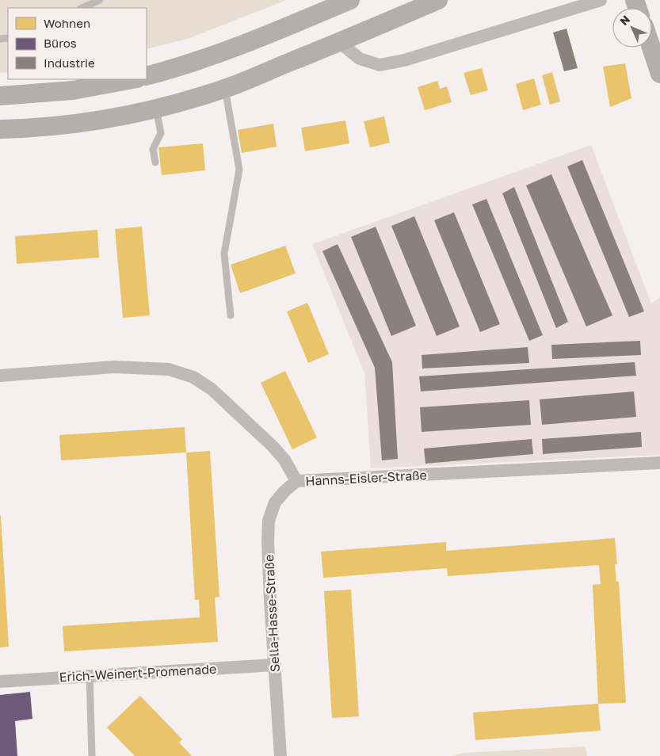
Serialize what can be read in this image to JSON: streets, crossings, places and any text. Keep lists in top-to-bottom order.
{
  "streets": {
    "street": ["Hanns-Eisler-Straße", "Sella-Hasse-Straße", "Erich-Weinert-Promenade"]
  },
  "crossings": [
    ["Hanns-Eisler-Straße", "Sella-Hasse-Straße"],
    ["Sella-Hasse-Straße", "Erich-Weinert-Promenade"]
  ],
  "legend": ["Wohnen", "Büros", "Industrie"],
  "north": "top left"
}
